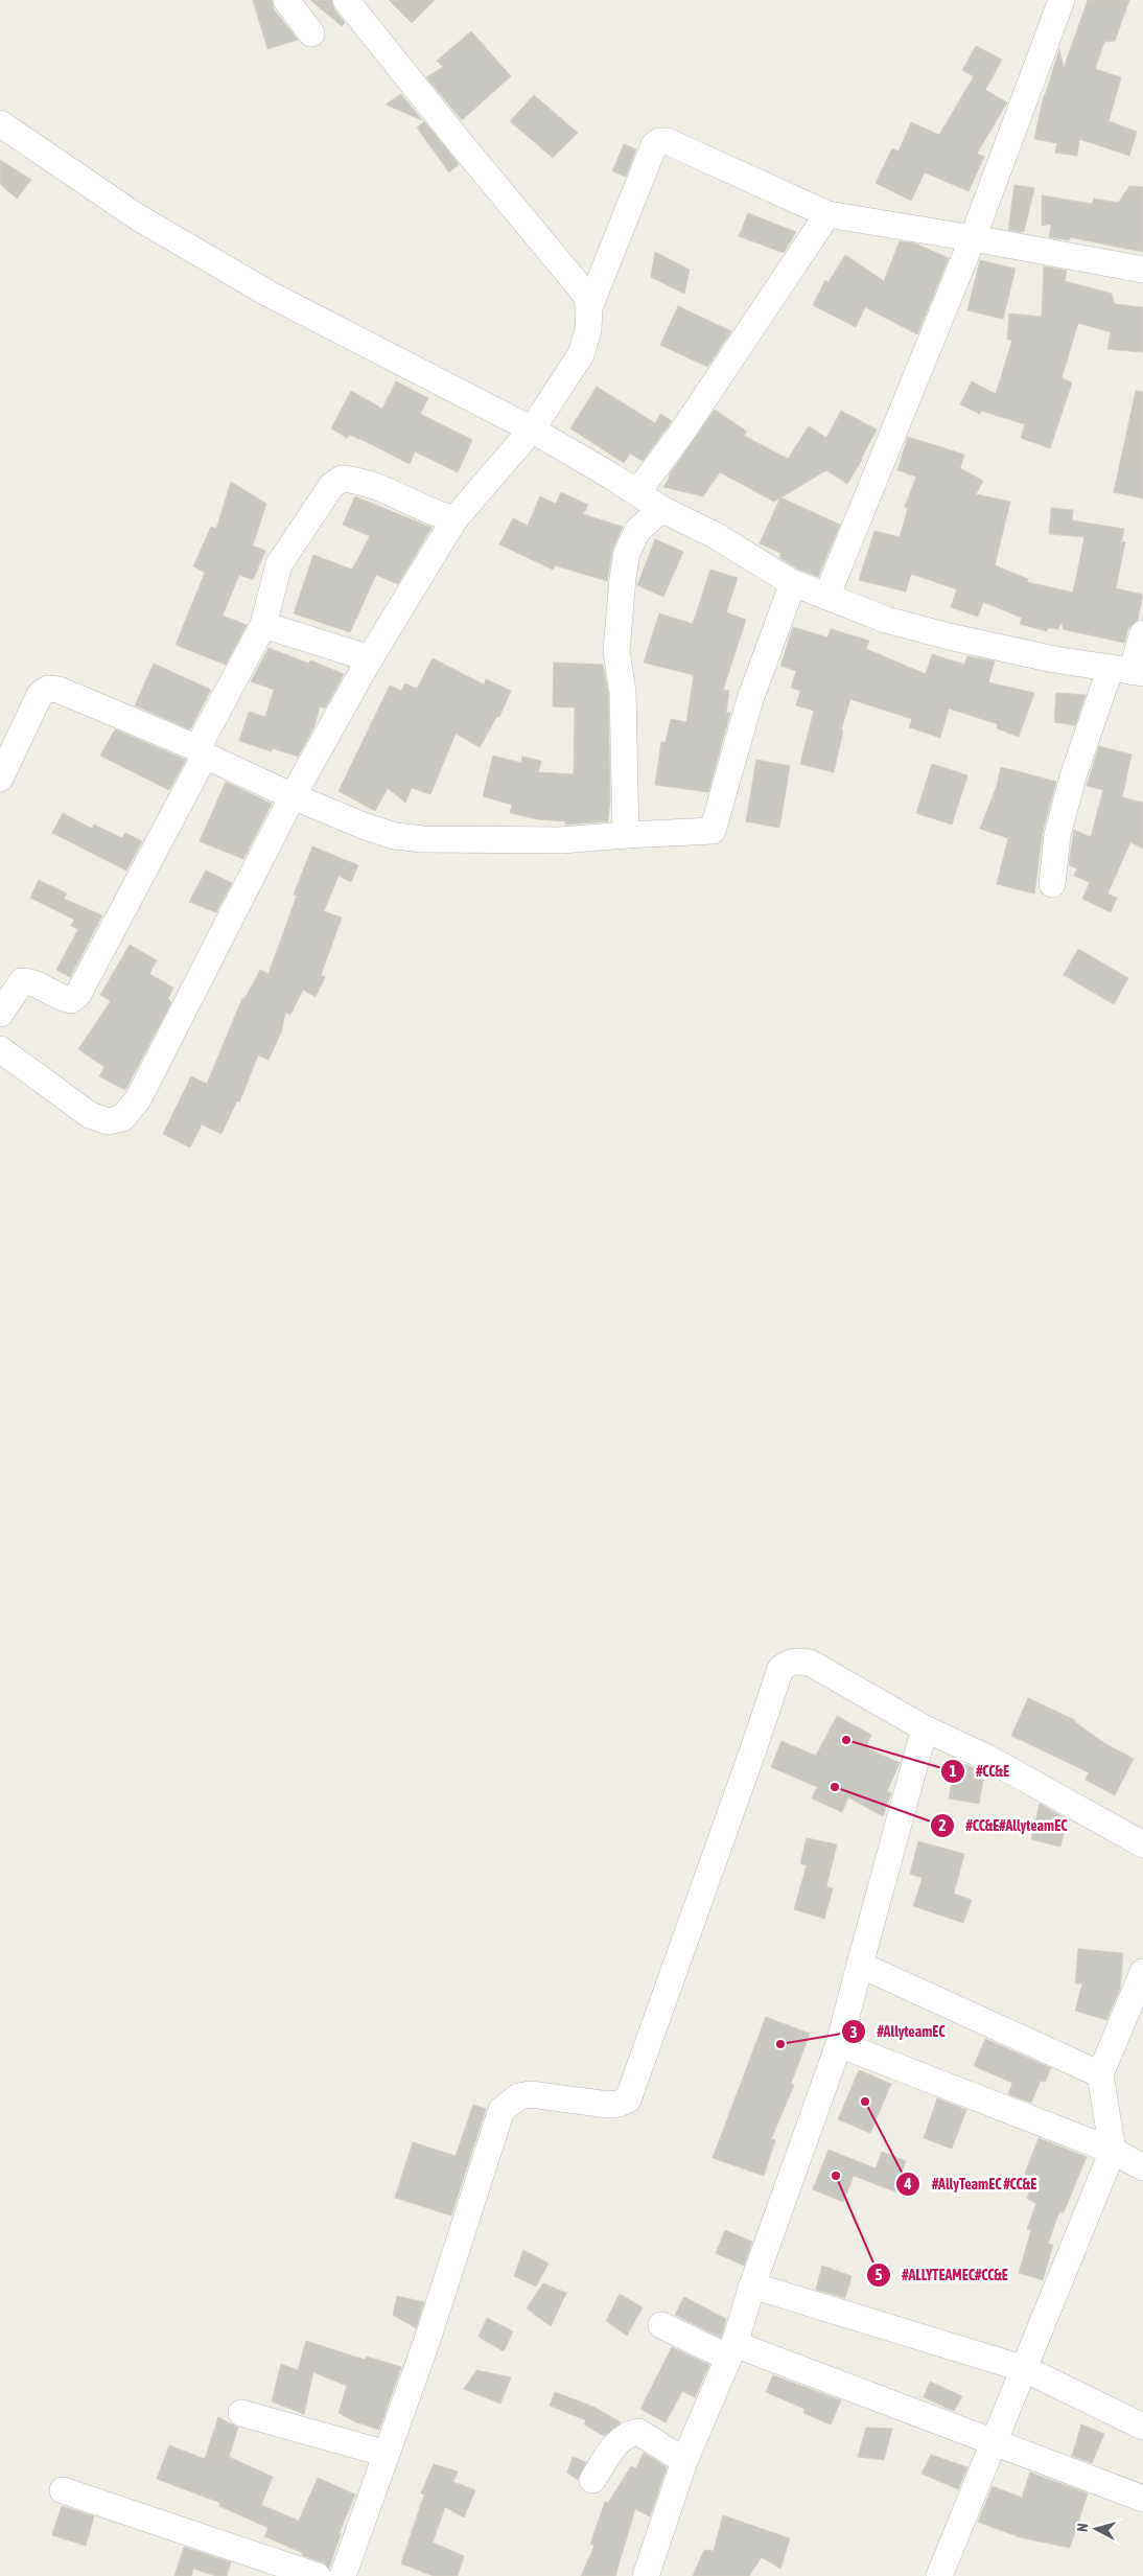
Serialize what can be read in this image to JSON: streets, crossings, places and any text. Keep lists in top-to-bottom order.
{
  "places": [
    "#CC&E",
    "#CC&E#AllyteamEC",
    "#AllyteamEC",
    "#AllyTeamEC #CC&E",
    "#ALLYTEAMEC#CC&E"
  ],
  "north": "left"
}
